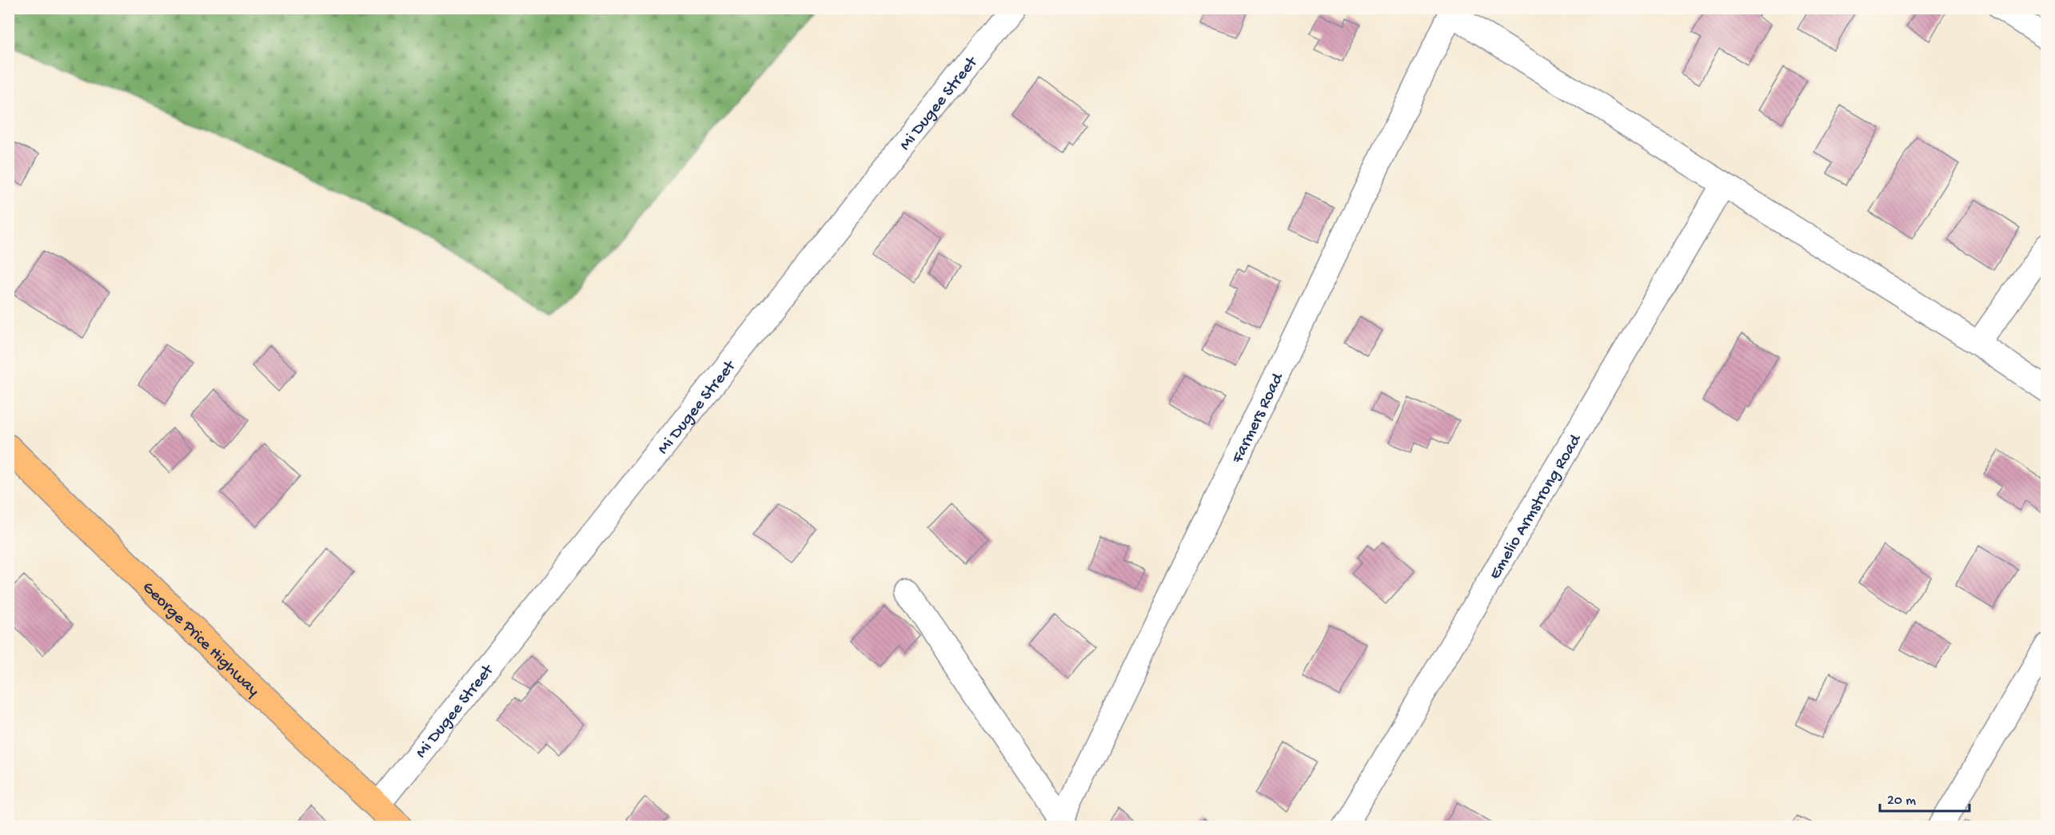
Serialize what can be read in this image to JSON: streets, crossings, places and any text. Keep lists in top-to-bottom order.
{
  "streets": {
    "highway": ["George Price Highway"],
    "street": ["Mi Dugee Street", "Farmers Road", "Emelio Armstrong Road"]
  },
  "crossings": [
    ["Mi Dugee Street", "George Price Highway"]
  ],
  "scale_bar": "20 m"
}
